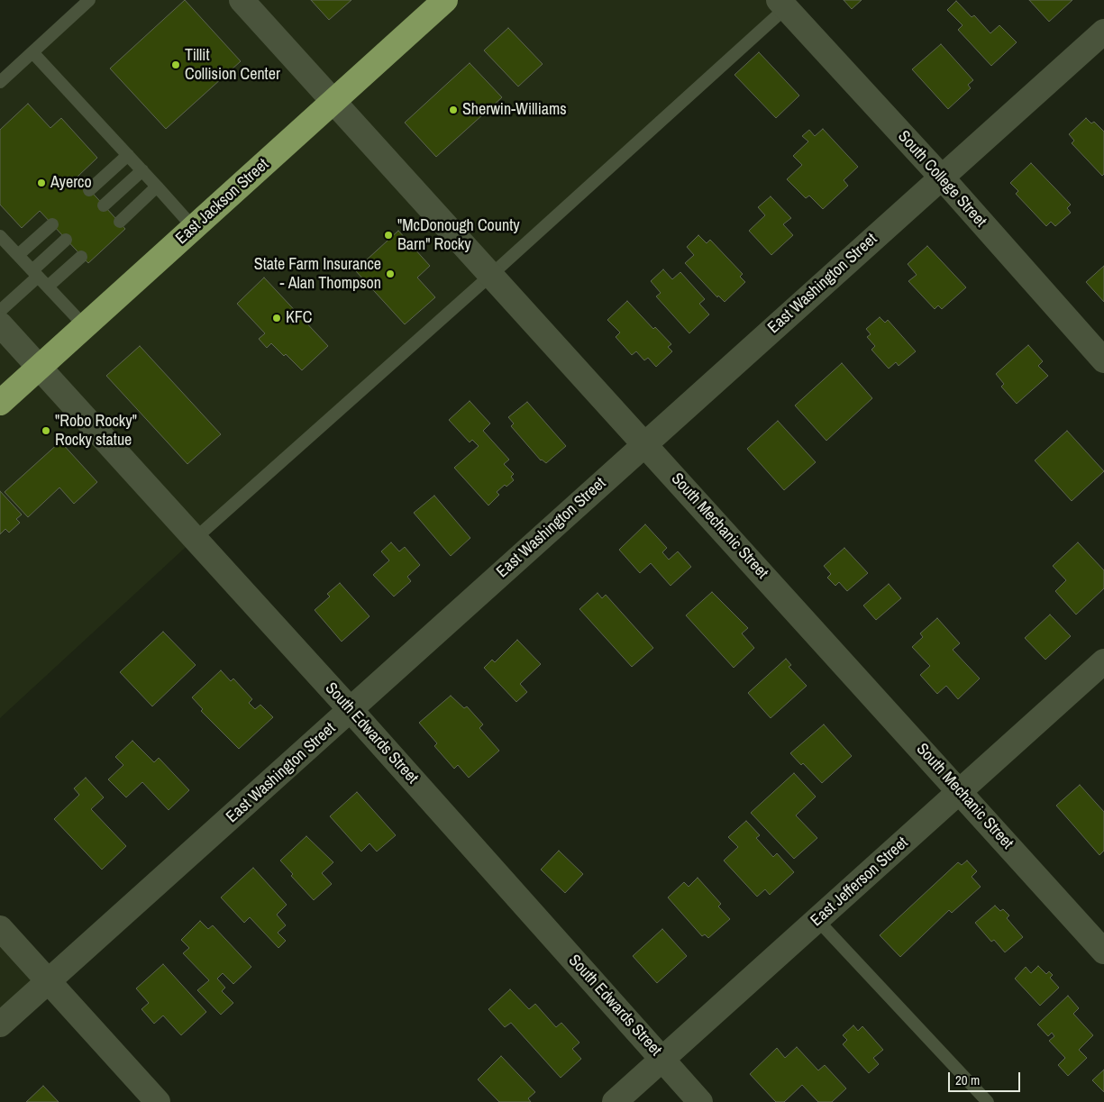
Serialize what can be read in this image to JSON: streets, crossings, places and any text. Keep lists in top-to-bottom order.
{
  "streets": {
    "highway": ["East Jackson Street"],
    "street": [
      "South College Street",
      "East Washington Street",
      "South Mechanic Street",
      "South Edwards Street",
      "East Jefferson Street"
    ]
  },
  "crossings": [
    ["South College Street", "East Washington Street"],
    ["East Jackson Street", "South Mechanic Street"],
    ["East Jackson Street", "South Edwards Street"],
    ["East Washington Street", "South Mechanic Street"],
    ["East Washington Street", "South Edwards Street"],
    ["South Mechanic Street", "East Jefferson Street"],
    ["South Edwards Street", "East Jefferson Street"]
  ],
  "places": [
    "Tillit Collision Center",
    "Sherwin-Williams",
    "Ayerco",
    "\"McDonough County Barn\" Rocky",
    "State Farm Insurance - Alan Thompson",
    "KFC",
    "\"Robo Rocky\" Rocky statue"
  ],
  "scale_bar": "20 m"
}
